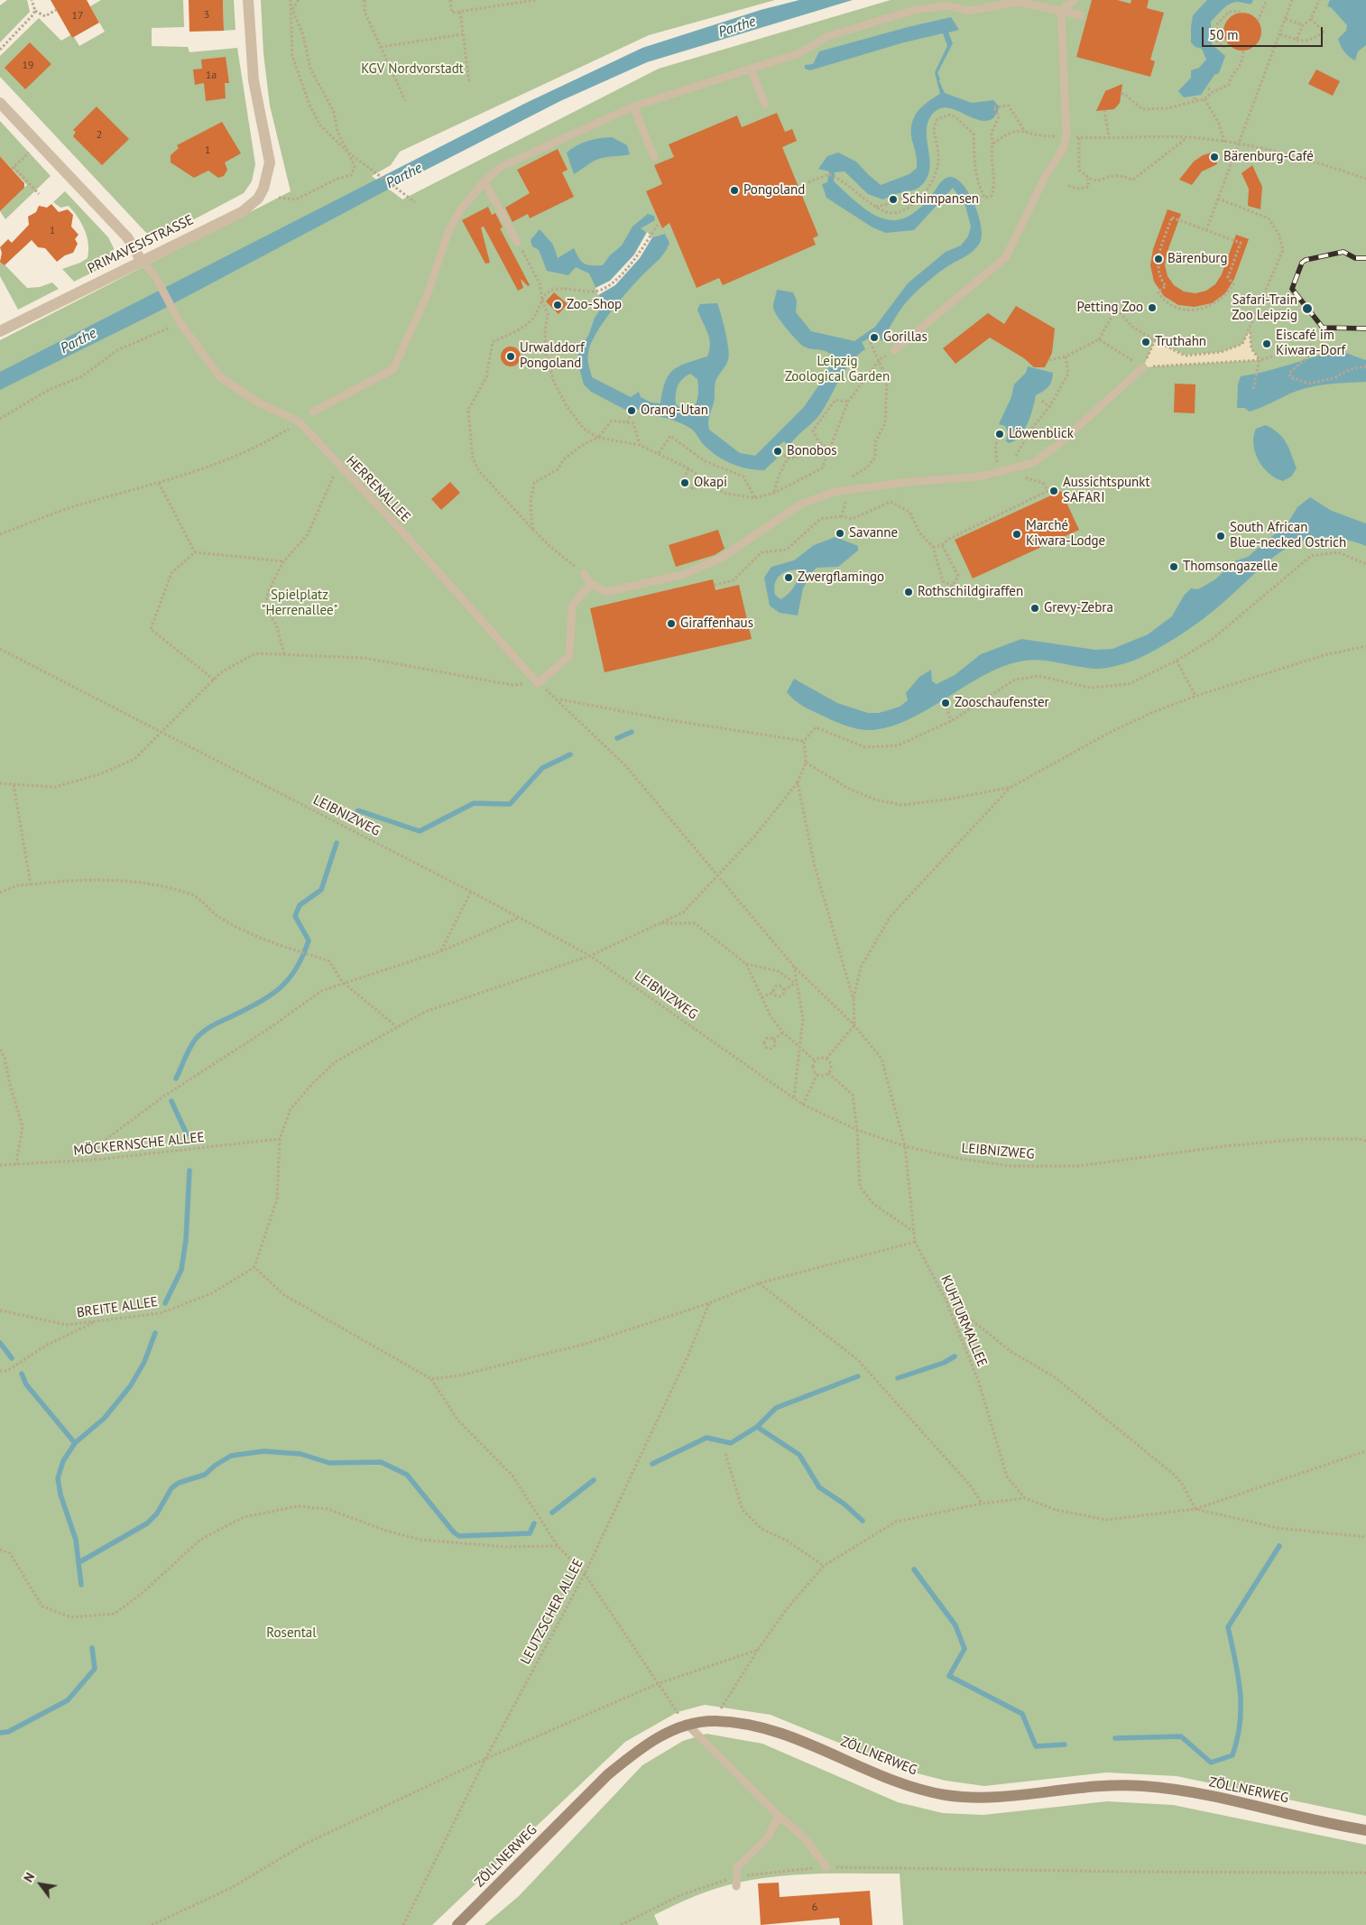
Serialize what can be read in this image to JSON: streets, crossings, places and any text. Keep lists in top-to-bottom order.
{
  "streets": {
    "main road": ["ZÖLLNERWEG"],
    "street": ["PRIMAVESISTRASSE"],
    "lane": ["HERRENALLEE"],
    "path": [
      "LEIBNIZWEG",
      "MÖCKERNSCHE ALLEE",
      "BREITE ALLEE",
      "KUHTURMALLEE",
      "LEUTZSCHER ALLEE"
    ]
  },
  "crossings": [
    ["PRIMAVESISTRASSE", "HERRENALLEE"],
    ["LEIBNIZWEG", "KUHTURMALLEE"]
  ],
  "water": ["Parthe"],
  "parks": [
    "KGV Nordvorstadt",
    "Leipzig Zoological Garden",
    "Spielplatz \"Herrenallee\"",
    "Rosental"
  ],
  "places": [
    "Bärenburg-Café",
    "Pongoland",
    "Schimpansen",
    "Bärenburg",
    "Zoo-Shop",
    "Petting Zoo",
    "Safari-Train Zoo Leipzig",
    "Gorillas",
    "Truthahn",
    "Eiscafé im Kiwara-Dorf",
    "Urwalddorf Pongoland",
    "Orang-Utan",
    "Löwenblick",
    "Bonobos",
    "Okapi",
    "Aussichtspunkt SAFARI",
    "Savanne",
    "Marché Kiwara-Lodge",
    "South African Blue-necked Ostrich",
    "Thomsongazelle",
    "Zwergflamingo",
    "Rothschildgiraffen",
    "Grevy-Zebra",
    "Giraffenhaus",
    "Zooschaufenster"
  ],
  "house_numbers": [
    "3",
    "17",
    "19",
    "1a",
    "2",
    "1",
    "1",
    "6"
  ],
  "scale_bar": "50 m",
  "north": "top left"
}
